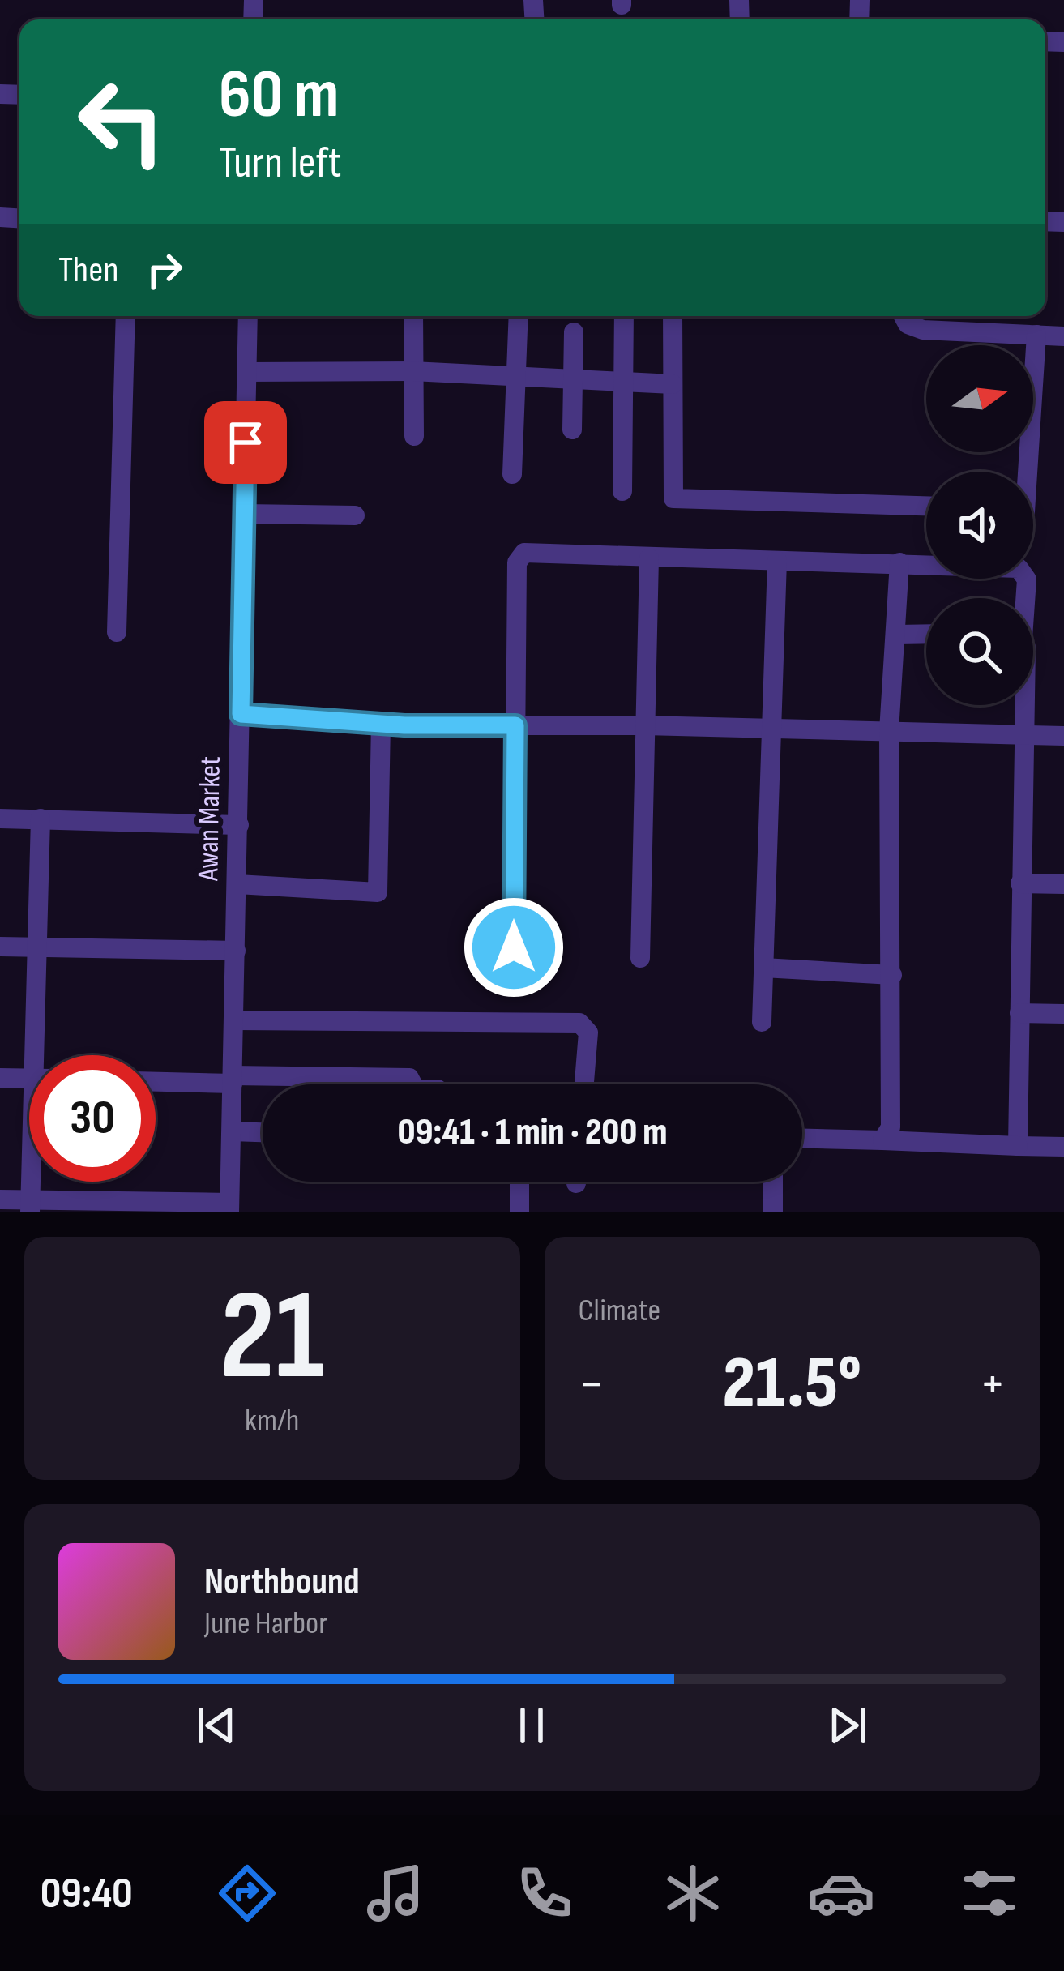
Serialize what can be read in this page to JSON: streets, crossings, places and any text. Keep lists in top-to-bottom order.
{
  "streets": {
    "street": ["Awan Market"]
  },
  "north": "right",
  "page": {
    "turn": ["60 m", "Turn left"],
    "then": "Then",
    "limit": "30",
    "trip": "09:41 · 1 min · 200 m",
    "tile": [
      ["21", "km/h"],
      "Climate"
    ],
    "heat": ["−", "21.5°", "+"],
    "song": ["Northbound", "June Harbor"],
    "tabs": "09:40"
  }
}
